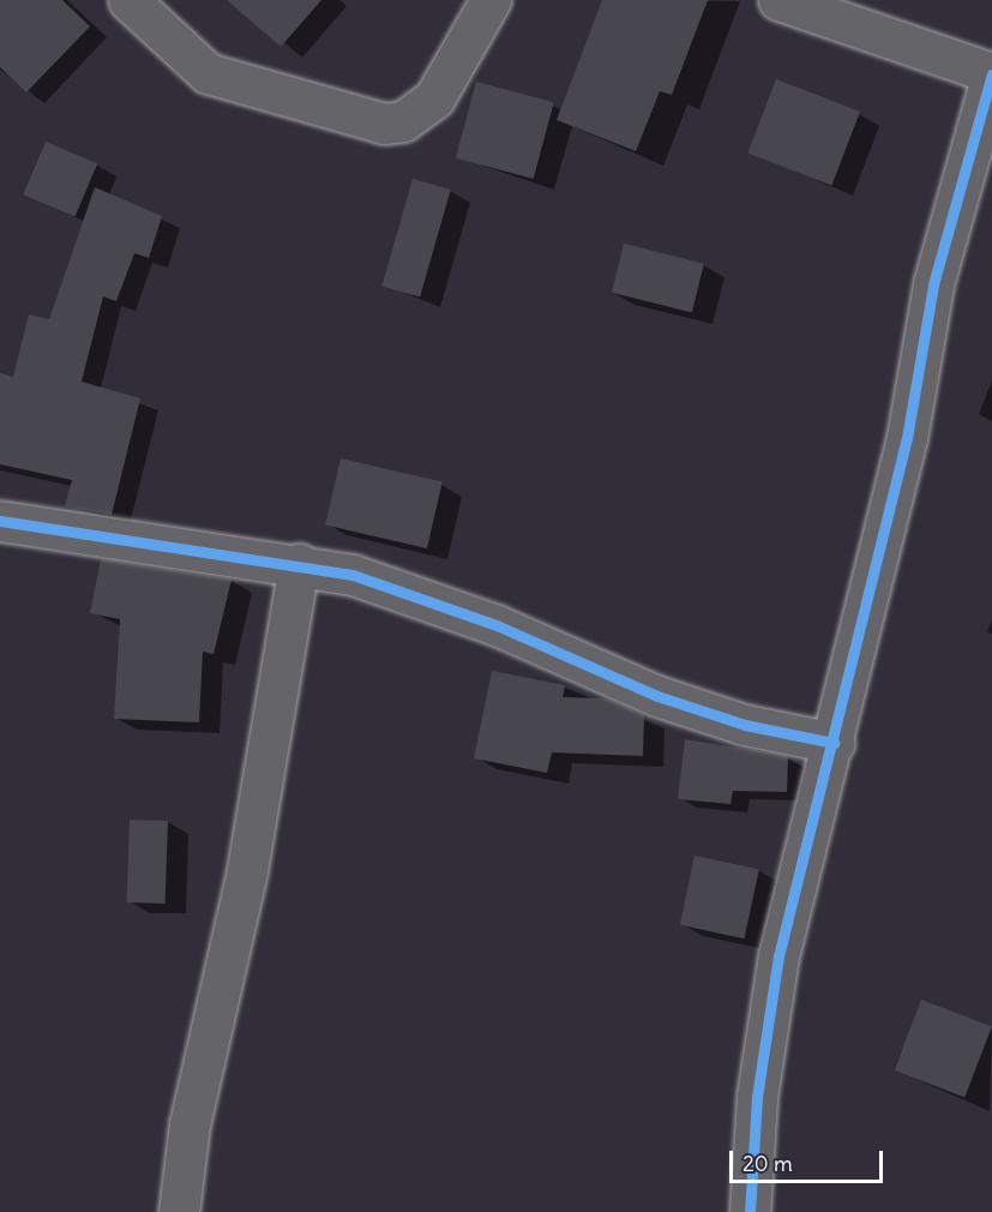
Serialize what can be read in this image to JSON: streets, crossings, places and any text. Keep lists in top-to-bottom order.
{
  "scale_bar": "20 m"
}
